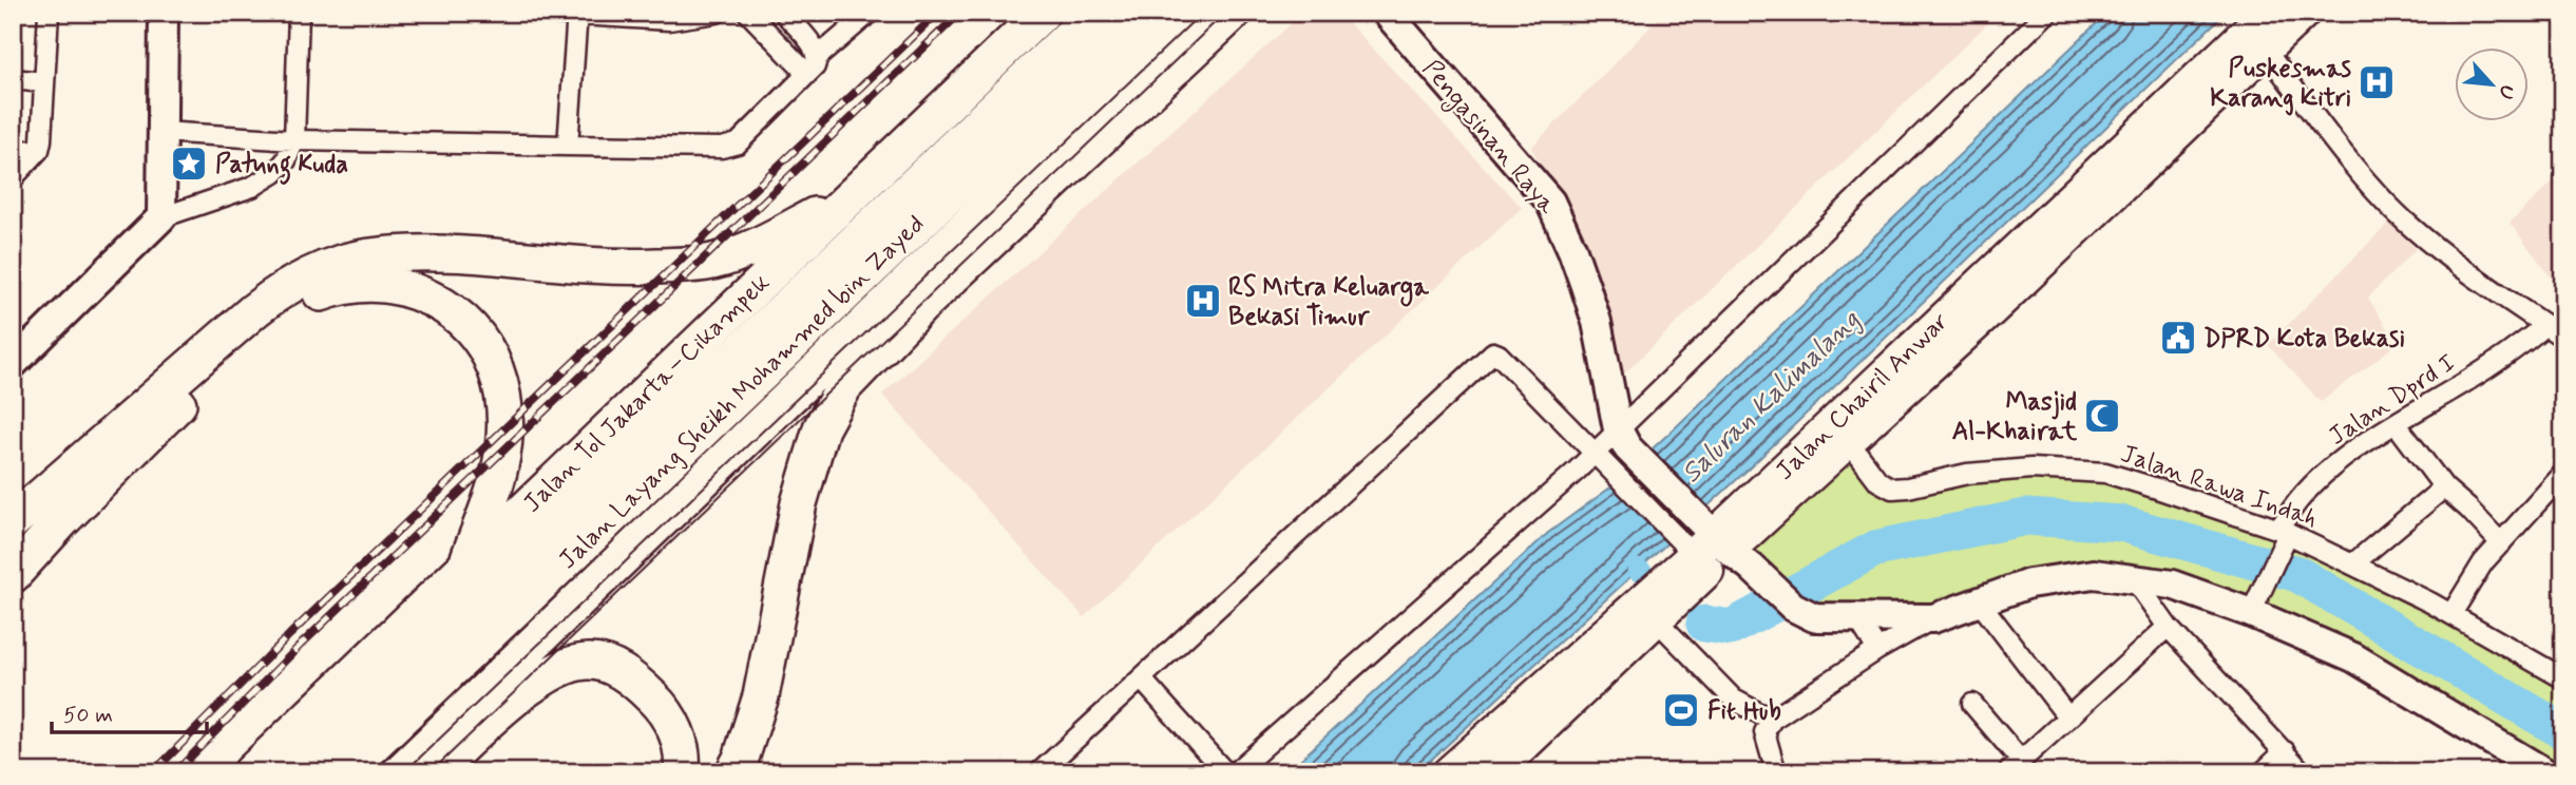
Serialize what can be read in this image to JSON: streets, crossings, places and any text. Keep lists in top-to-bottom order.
{
  "streets": {
    "highway": ["Jalan Layang Sheikh Mohammed bin Zayed", "Jalan Tol Jakarta–Cikampek"],
    "main road": ["Jalan Chairil Anwar"],
    "street": ["Pengasinan Raya", "Jalan Dprd I", "Jalan Rawa Indah"]
  },
  "crossings": [
    ["Jalan Chairil Anwar", "Jalan Rawa Indah"],
    ["Jalan Dprd I", "Jalan Rawa Indah"]
  ],
  "water": ["Saluran Kalimalang"],
  "places": {
    "hospital": ["Puskesmas Karang Kitri", "RS Mitra Keluarga Bekasi Timur"],
    "place": ["Patung Kuda"],
    "public building": ["DPRD Kota Bekasi"],
    "mosque": ["Masjid Al-Khairat"],
    "sports": ["Fit Hub"]
  },
  "scale_bar": "50 m",
  "north": "bottom right"
}
